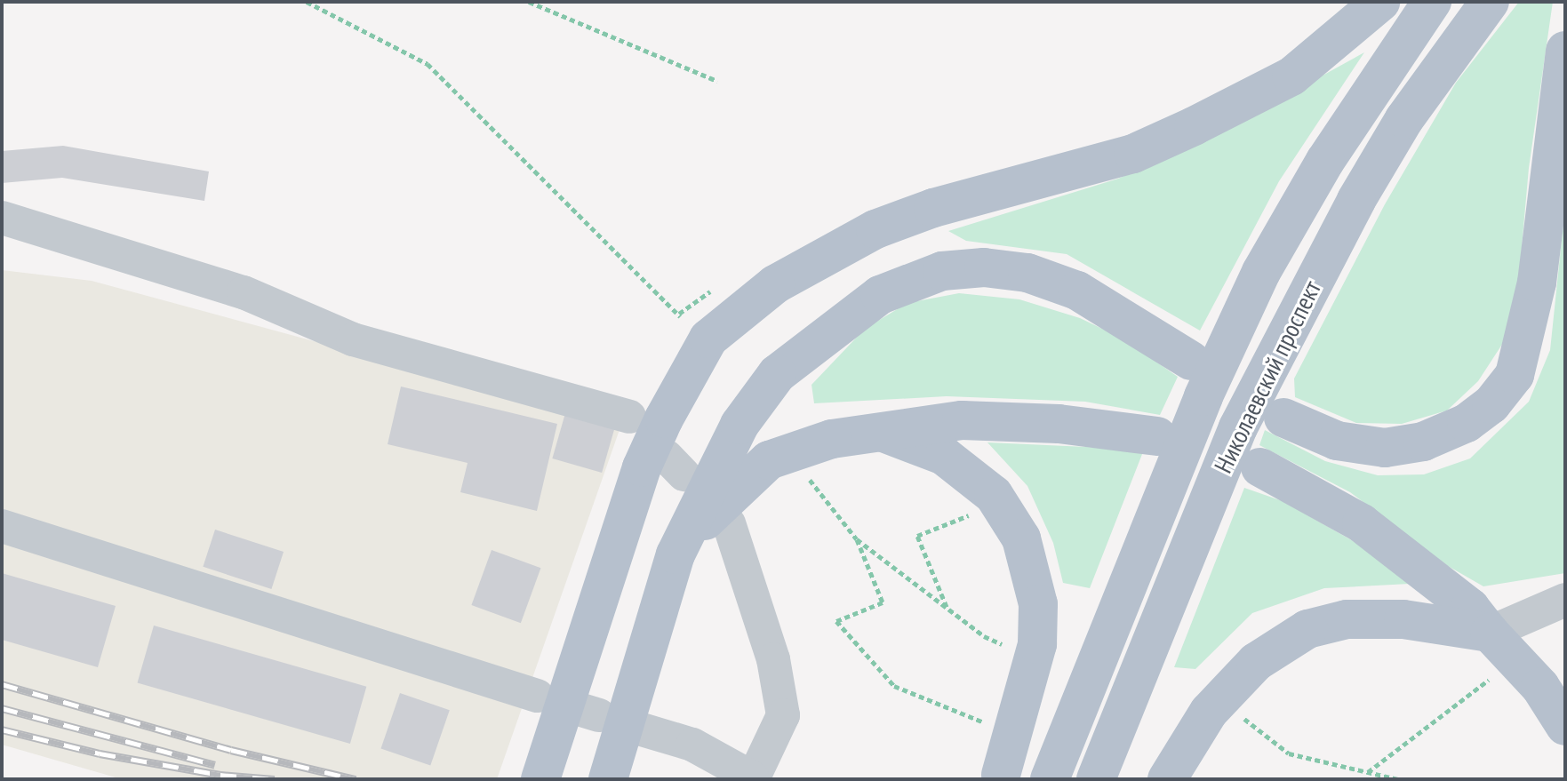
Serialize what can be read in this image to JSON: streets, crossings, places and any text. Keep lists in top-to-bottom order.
{
  "streets": {
    "main road": ["Николаевский проспект"]
  }
}
